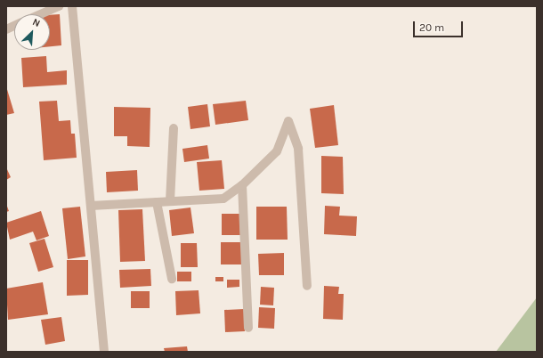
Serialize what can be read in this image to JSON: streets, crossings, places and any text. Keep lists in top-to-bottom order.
{
  "scale_bar": "20 m",
  "north": "top right"
}
